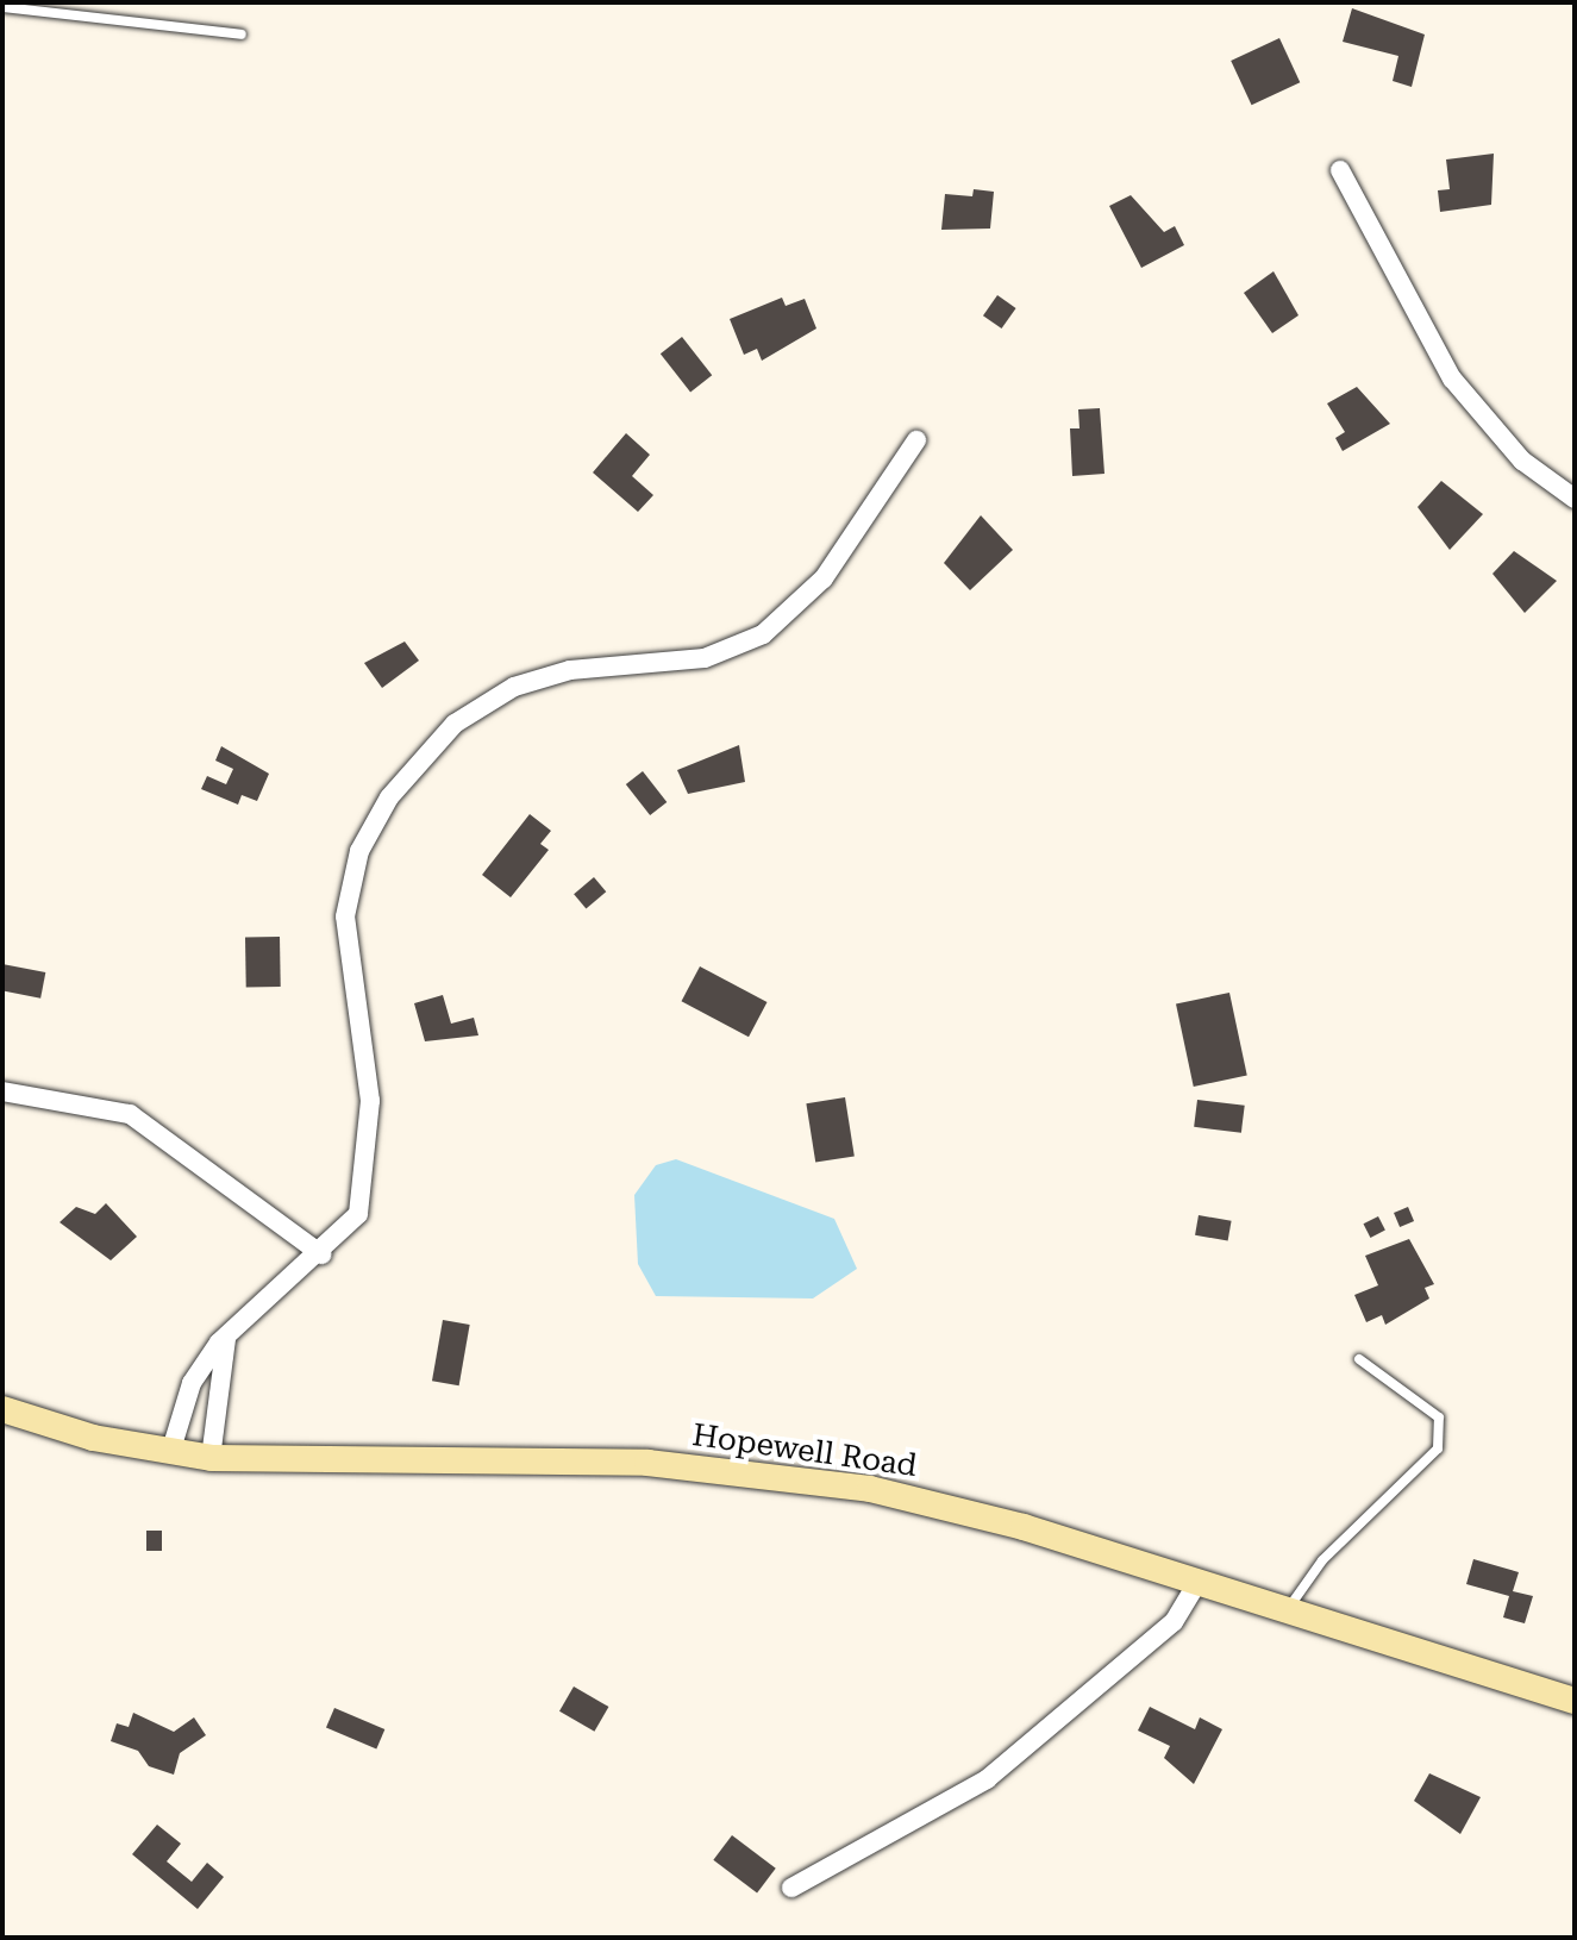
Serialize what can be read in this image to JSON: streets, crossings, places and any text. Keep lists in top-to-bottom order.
{
  "streets": {
    "street": ["Hopewell Road"]
  }
}
